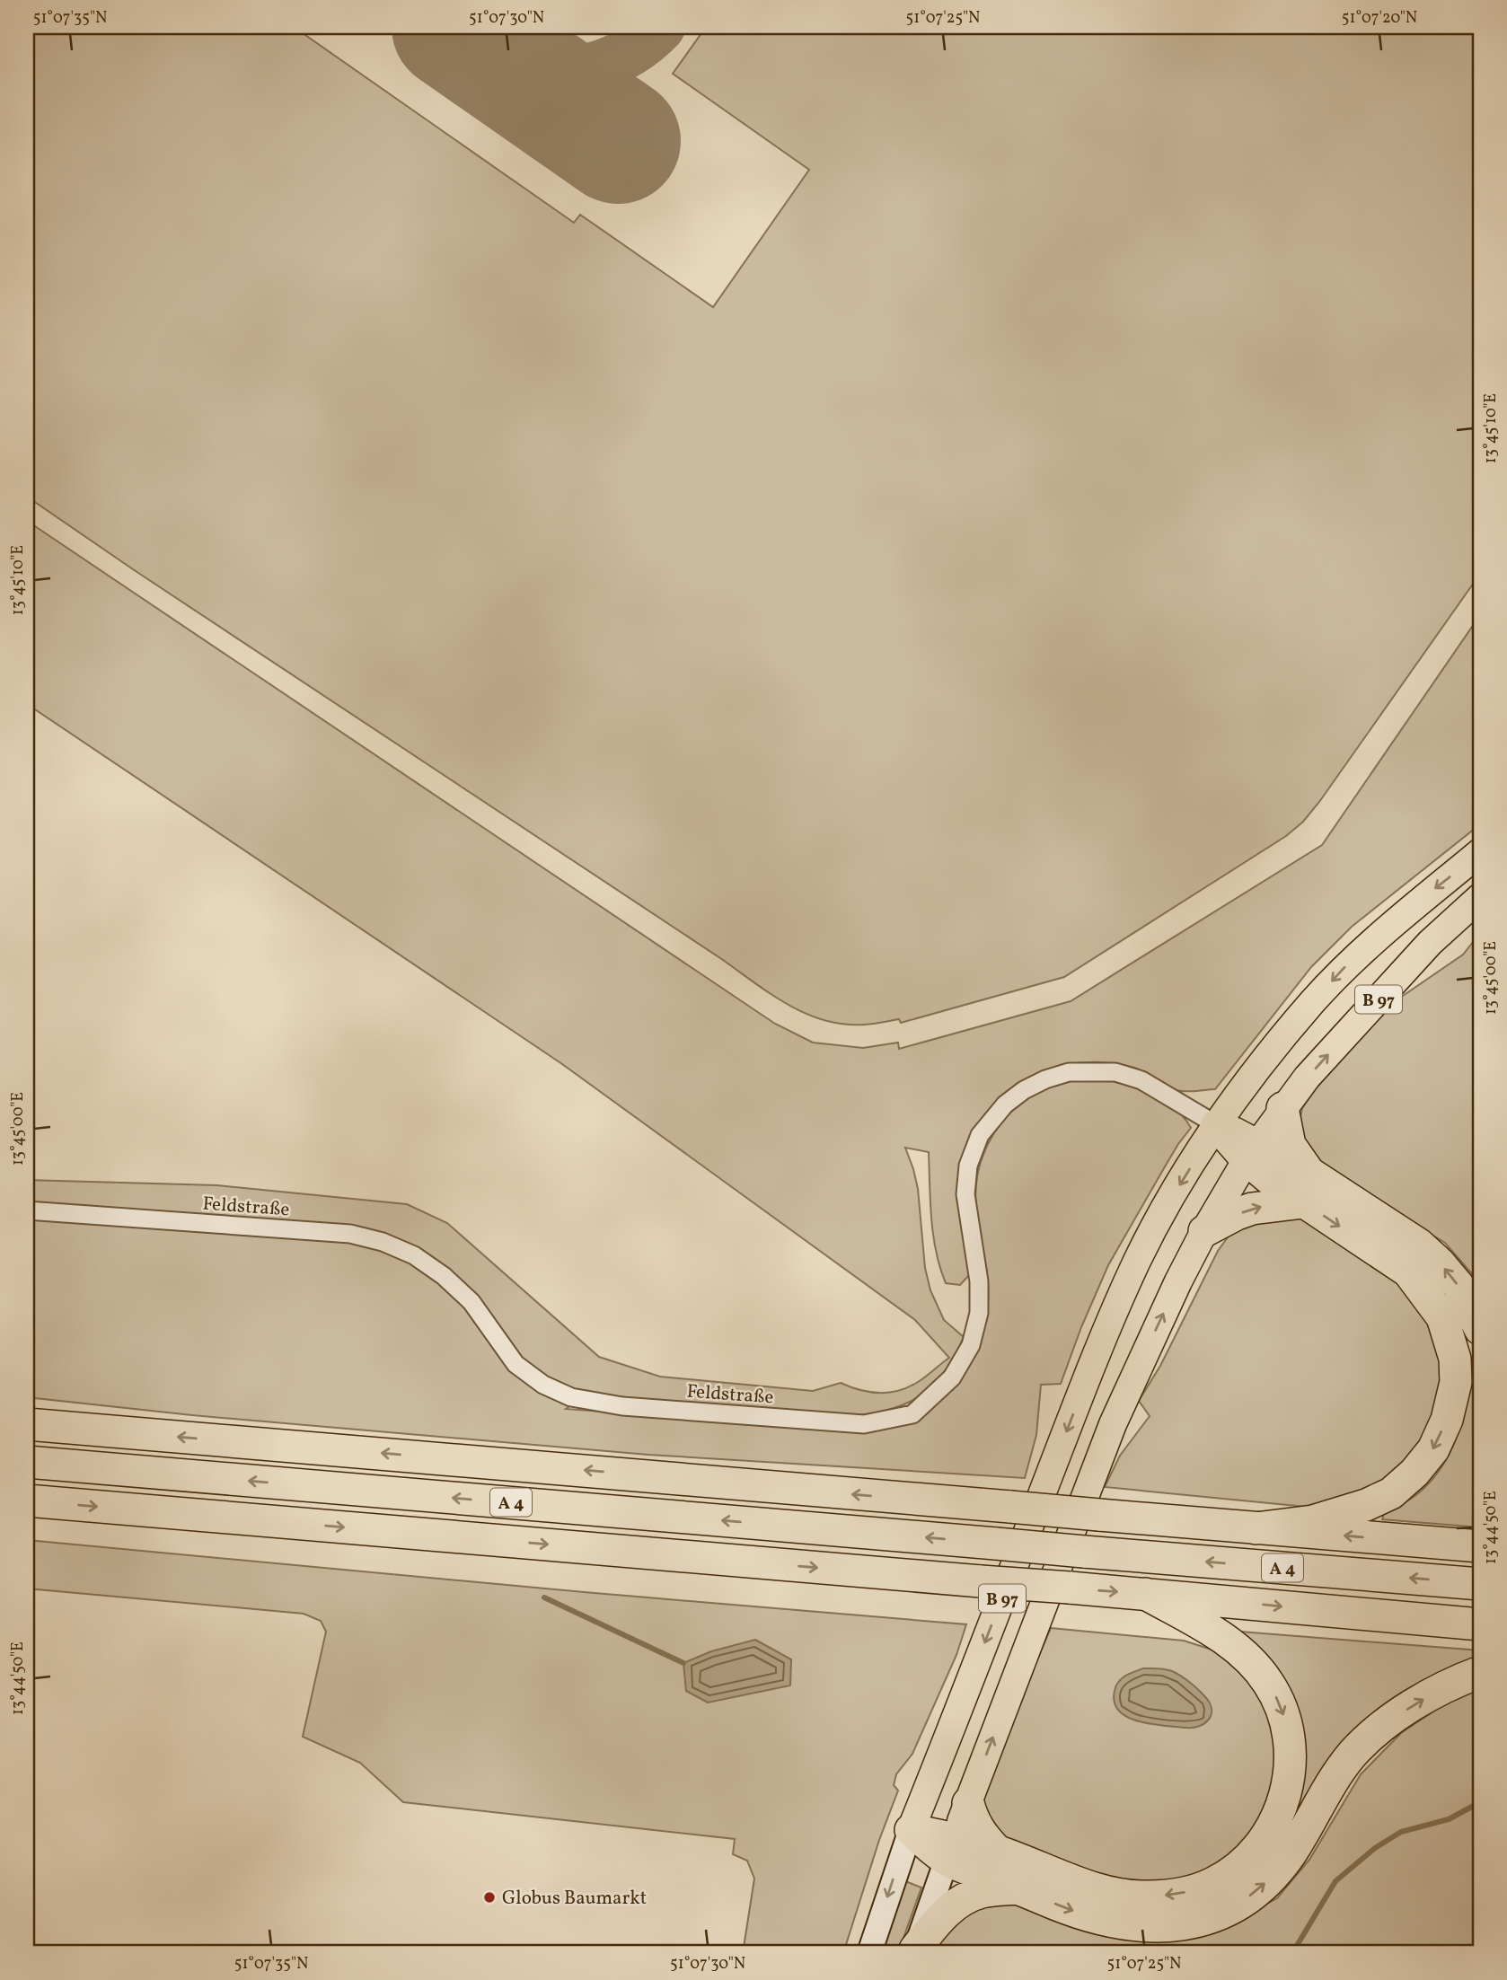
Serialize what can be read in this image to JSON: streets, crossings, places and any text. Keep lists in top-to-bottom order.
{
  "streets": {
    "highway": ["A 4"],
    "main road": ["B 97"],
    "street": ["Feldstraße"]
  },
  "crossings": [
    ["B 97", "Feldstraße"]
  ],
  "places": ["Globus Baumarkt"],
  "coordinates": [
    "51°07'35\"N",
    "51°07'30\"N",
    "51°07'25\"N",
    "51°07'20\"N",
    "13°45'10\"E",
    "13°45'00\"E",
    "13°44'50\"E"
  ]
}
